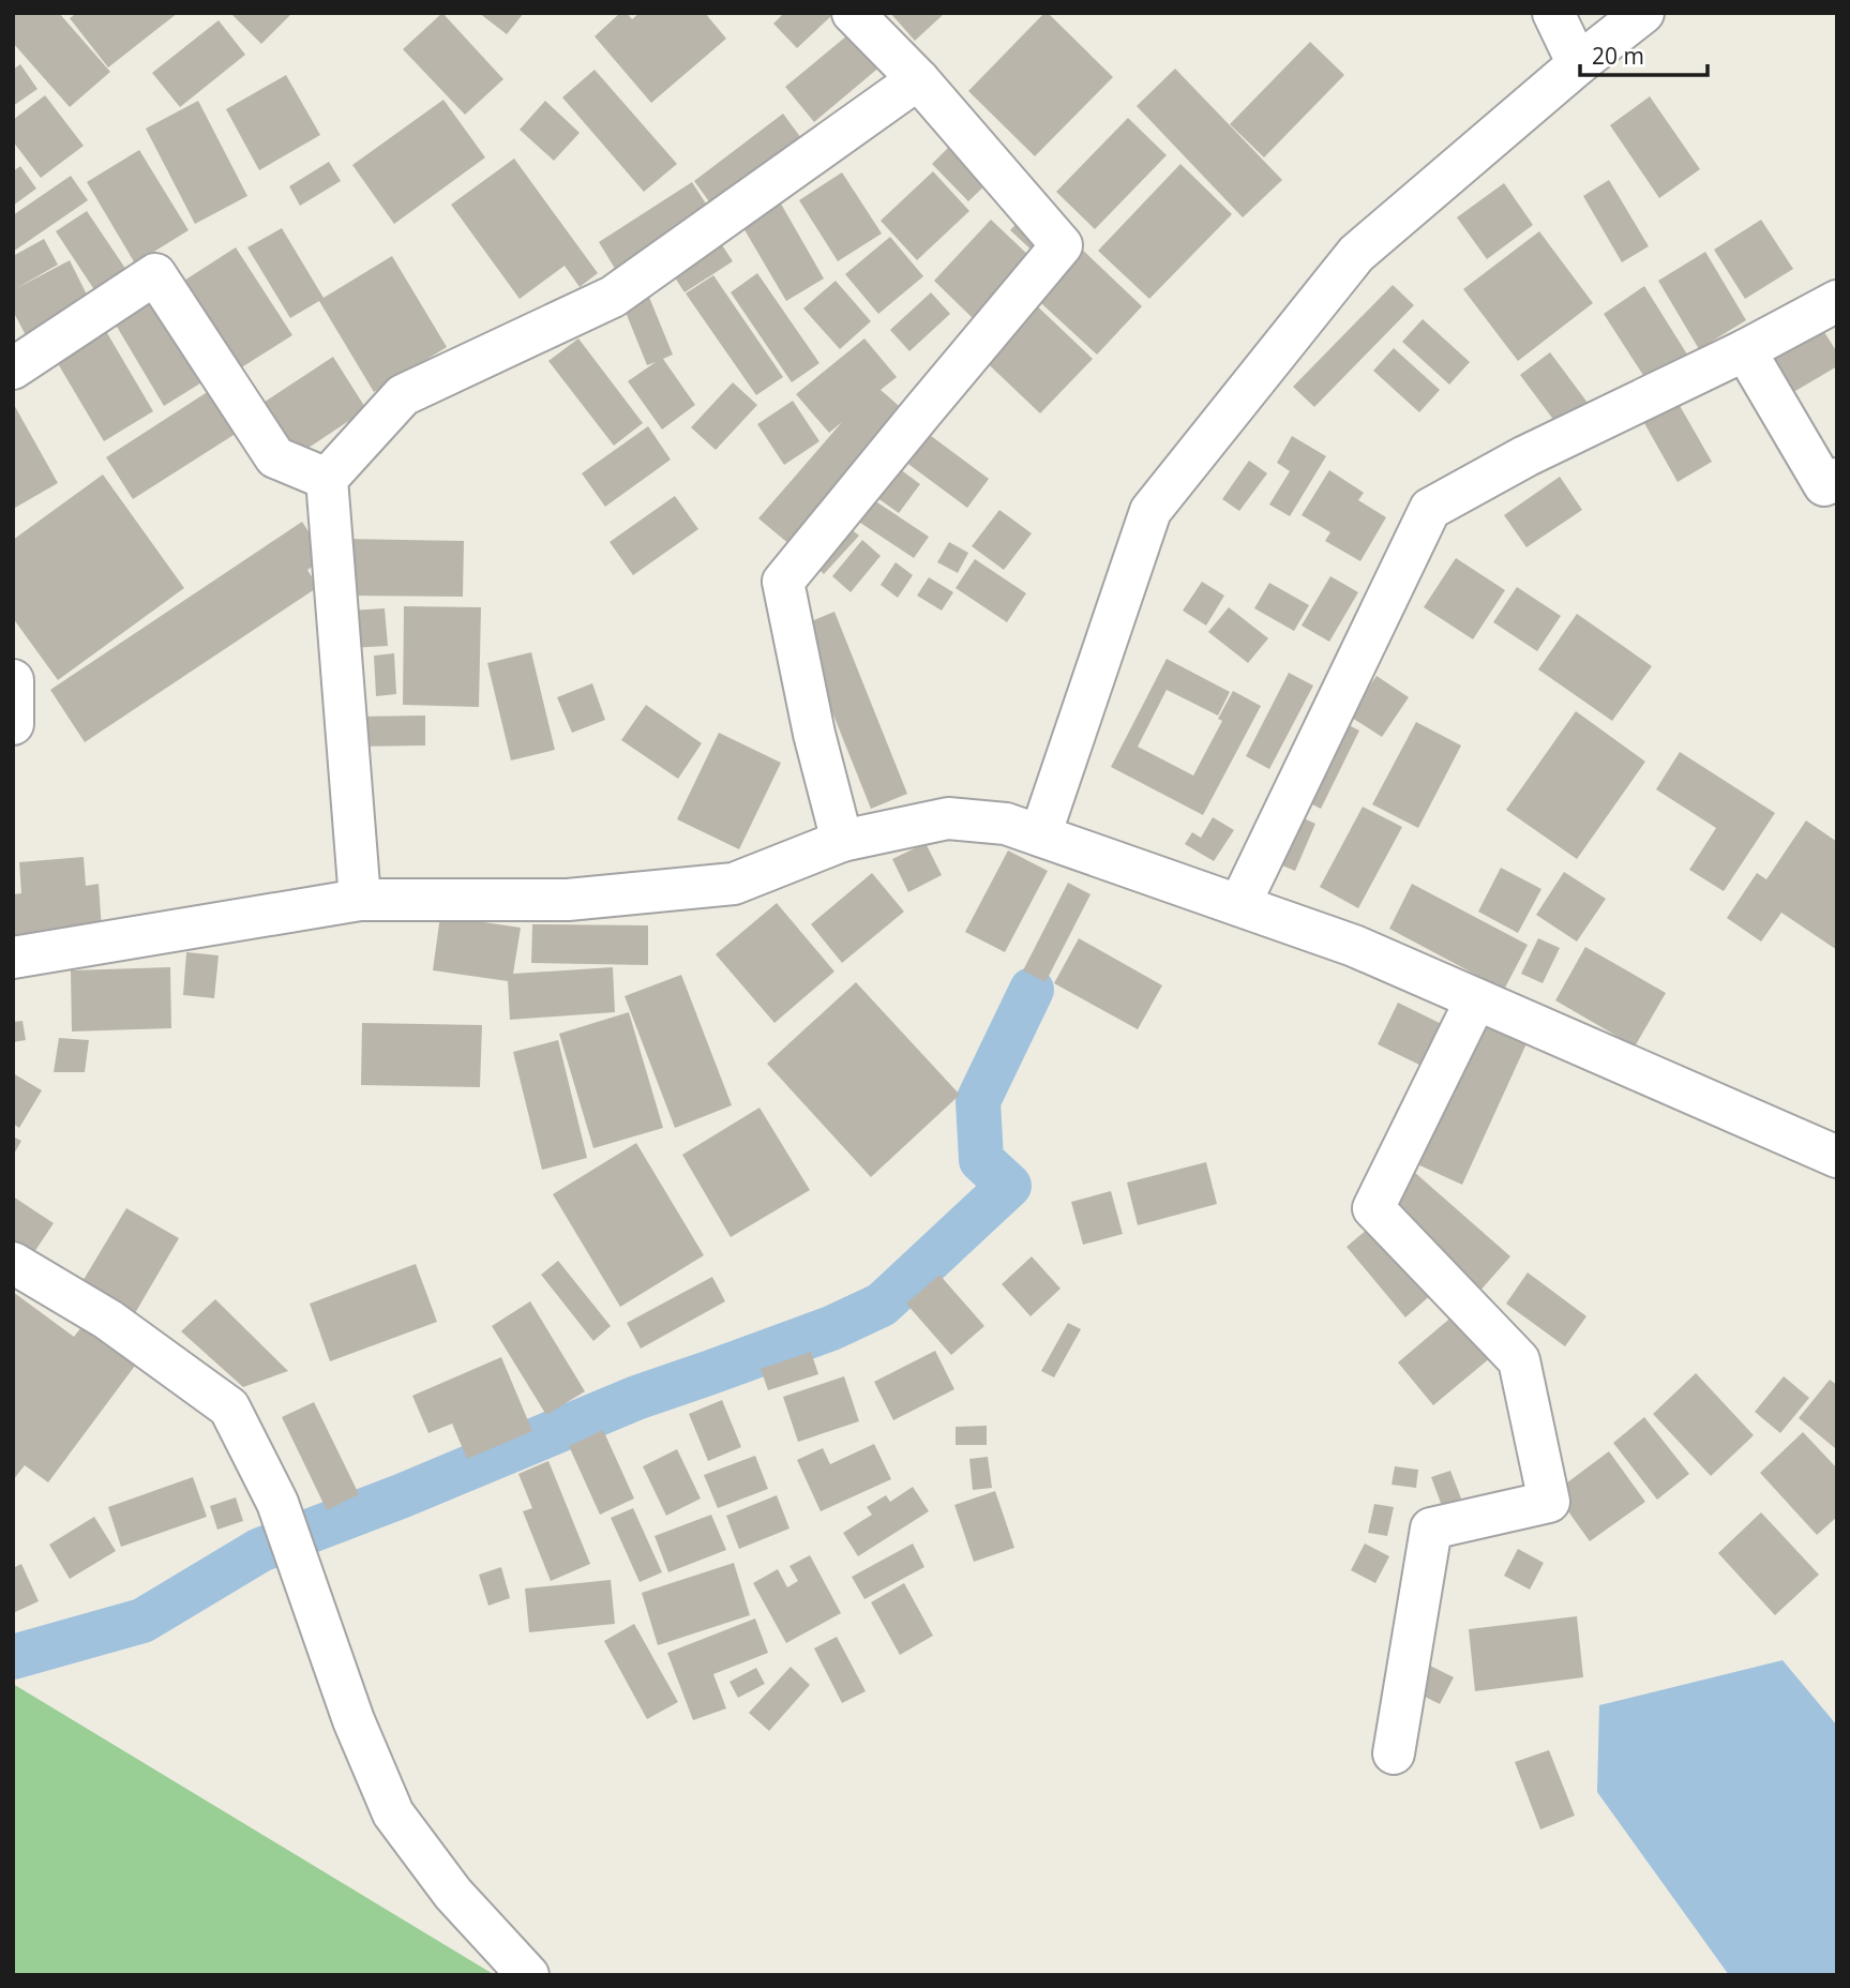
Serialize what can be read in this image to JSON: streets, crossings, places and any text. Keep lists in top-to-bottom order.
{
  "scale_bar": "20 m"
}
